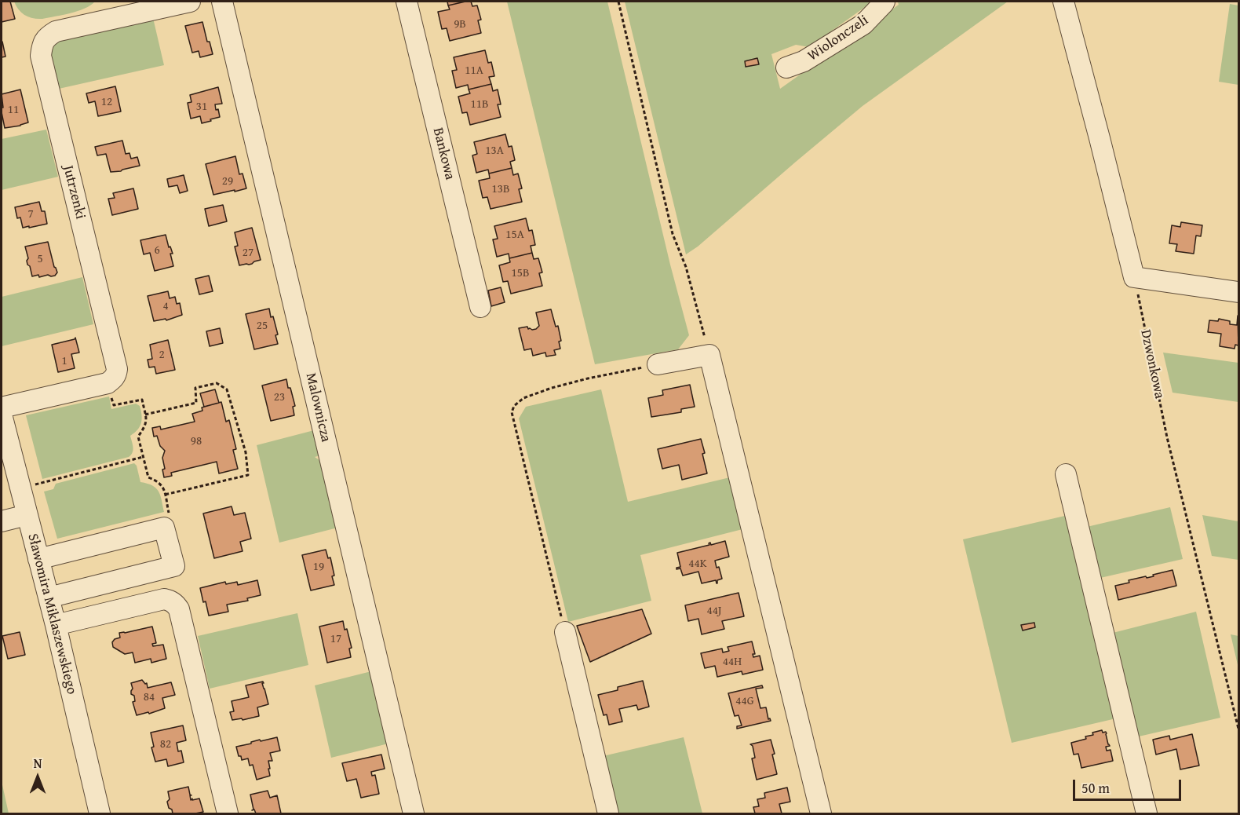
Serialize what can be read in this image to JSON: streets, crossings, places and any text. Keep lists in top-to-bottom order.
{
  "streets": {
    "street": [
      "Wiolonczeli",
      "Bankowa",
      "Jutrzenki",
      "Malownicza",
      "Sławomira Miklaszewskiego"
    ],
    "path": ["Dzwonkowa"]
  },
  "house_numbers": [
    "9B",
    "11A",
    "12",
    "11B",
    "31",
    "11",
    "13A",
    "29",
    "13B",
    "7",
    "15A",
    "6",
    "27",
    "5",
    "15B",
    "4",
    "25",
    "2",
    "1",
    "23",
    "98",
    "44K",
    "19",
    "44J",
    "17",
    "44H",
    "84",
    "44G",
    "82"
  ],
  "scale_bar": "50 m",
  "north": "top"
}
